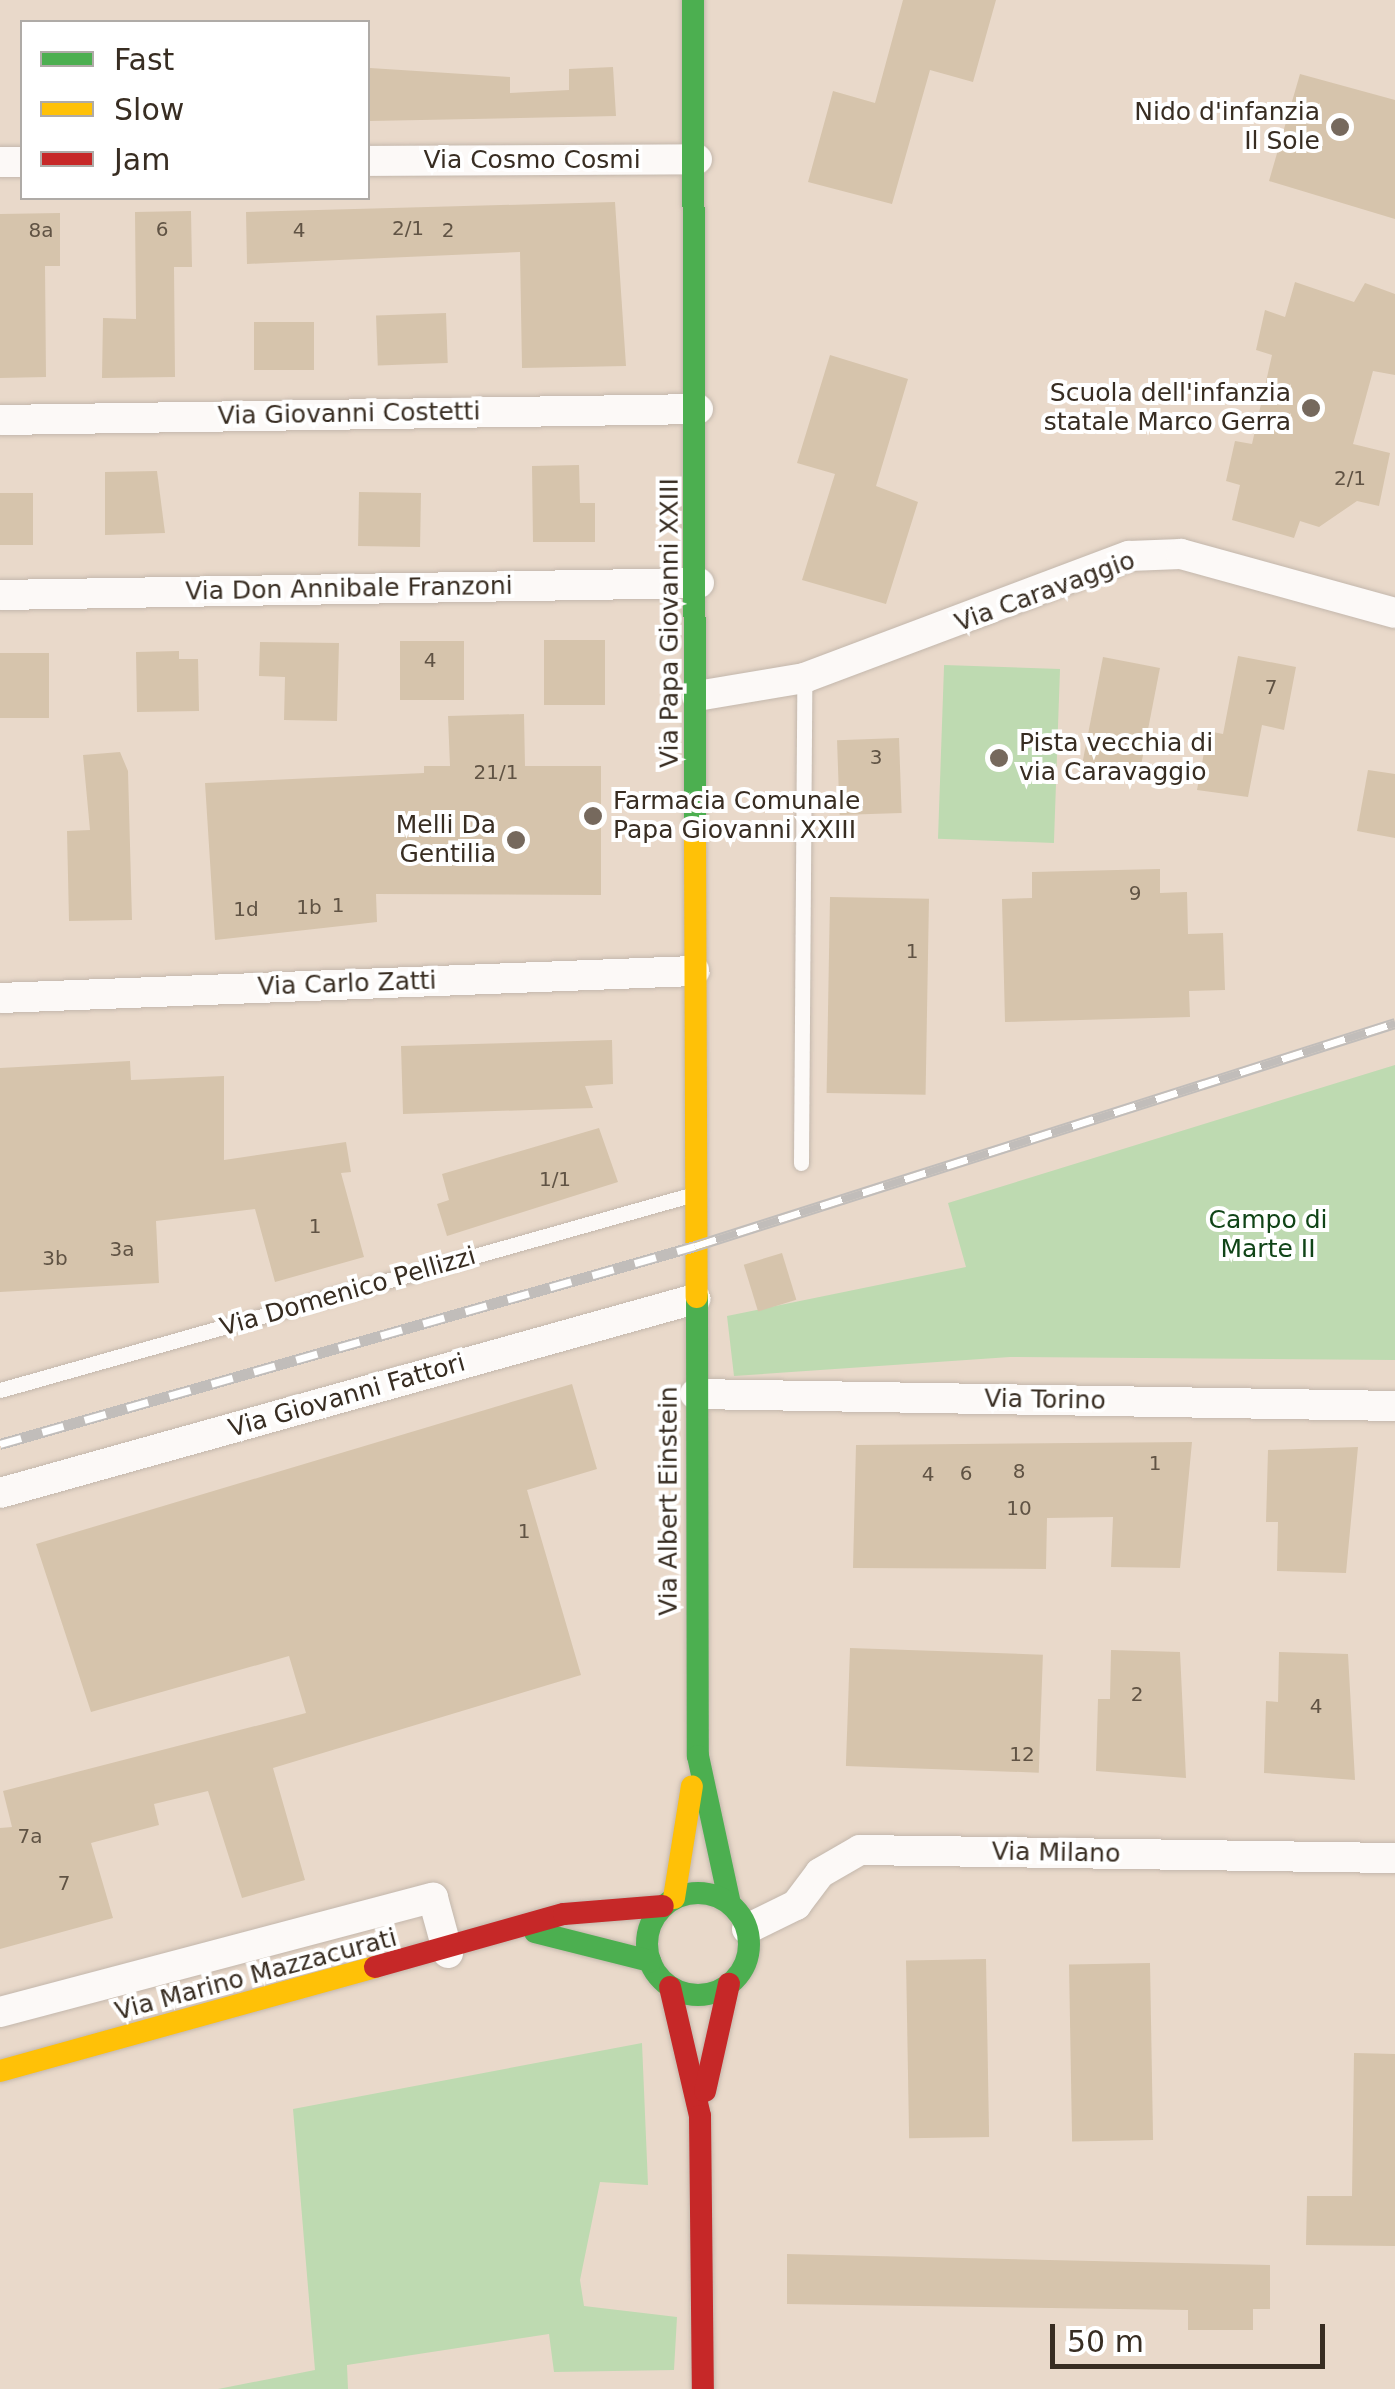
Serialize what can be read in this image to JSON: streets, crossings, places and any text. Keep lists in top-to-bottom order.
{
  "streets": {
    "main road": ["Via Papa Giovanni XXIII", "Via Albert Einstein", "Via Marino Mazzacurati"],
    "street": [
      "Via Cosmo Cosmi",
      "Via Giovanni Costetti",
      "Via Don Annibale Franzoni",
      "Via Caravaggio",
      "Via Carlo Zatti",
      "Via Giovanni Fattori",
      "Via Torino",
      "Via Milano"
    ],
    "lane": ["Via Domenico Pellizzi"]
  },
  "crossings": [
    ["Via Cosmo Cosmi", "Via Papa Giovanni XXIII"],
    ["Via Giovanni Costetti", "Via Papa Giovanni XXIII"],
    ["Via Don Annibale Franzoni", "Via Papa Giovanni XXIII"],
    ["Via Caravaggio", "Via Papa Giovanni XXIII"],
    ["Via Papa Giovanni XXIII", "Via Carlo Zatti"],
    ["Via Papa Giovanni XXIII", "Via Domenico Pellizzi"],
    ["Via Papa Giovanni XXIII", "Via Albert Einstein"],
    ["Via Giovanni Fattori", "Via Albert Einstein"],
    ["Via Torino", "Via Albert Einstein"],
    ["Via Albert Einstein", "Via Milano"],
    ["Via Albert Einstein", "Via Marino Mazzacurati"],
    ["Via Milano", "Via Marino Mazzacurati"]
  ],
  "parks": ["Campo di Marte II"],
  "places": [
    "Nido d'infanzia Il Sole",
    "Scuola dell'infanzia statale Marco Gerra",
    "Pista vecchia di via Caravaggio",
    "Farmacia Comunale Papa Giovanni XXIII",
    "Melli Da Gentilia"
  ],
  "house_numbers": [
    "2/1",
    "6",
    "8a",
    "4",
    "2",
    "2/1",
    "4",
    "7",
    "3",
    "21/1",
    "9",
    "1",
    "1b",
    "1d",
    "1",
    "1/1",
    "1",
    "3a",
    "3b",
    "1",
    "8",
    "6",
    "4",
    "10",
    "1",
    "2",
    "4",
    "12",
    "7a",
    "7"
  ],
  "legend": ["Fast", "Slow", "Jam"],
  "scale_bar": "50 m"
}
